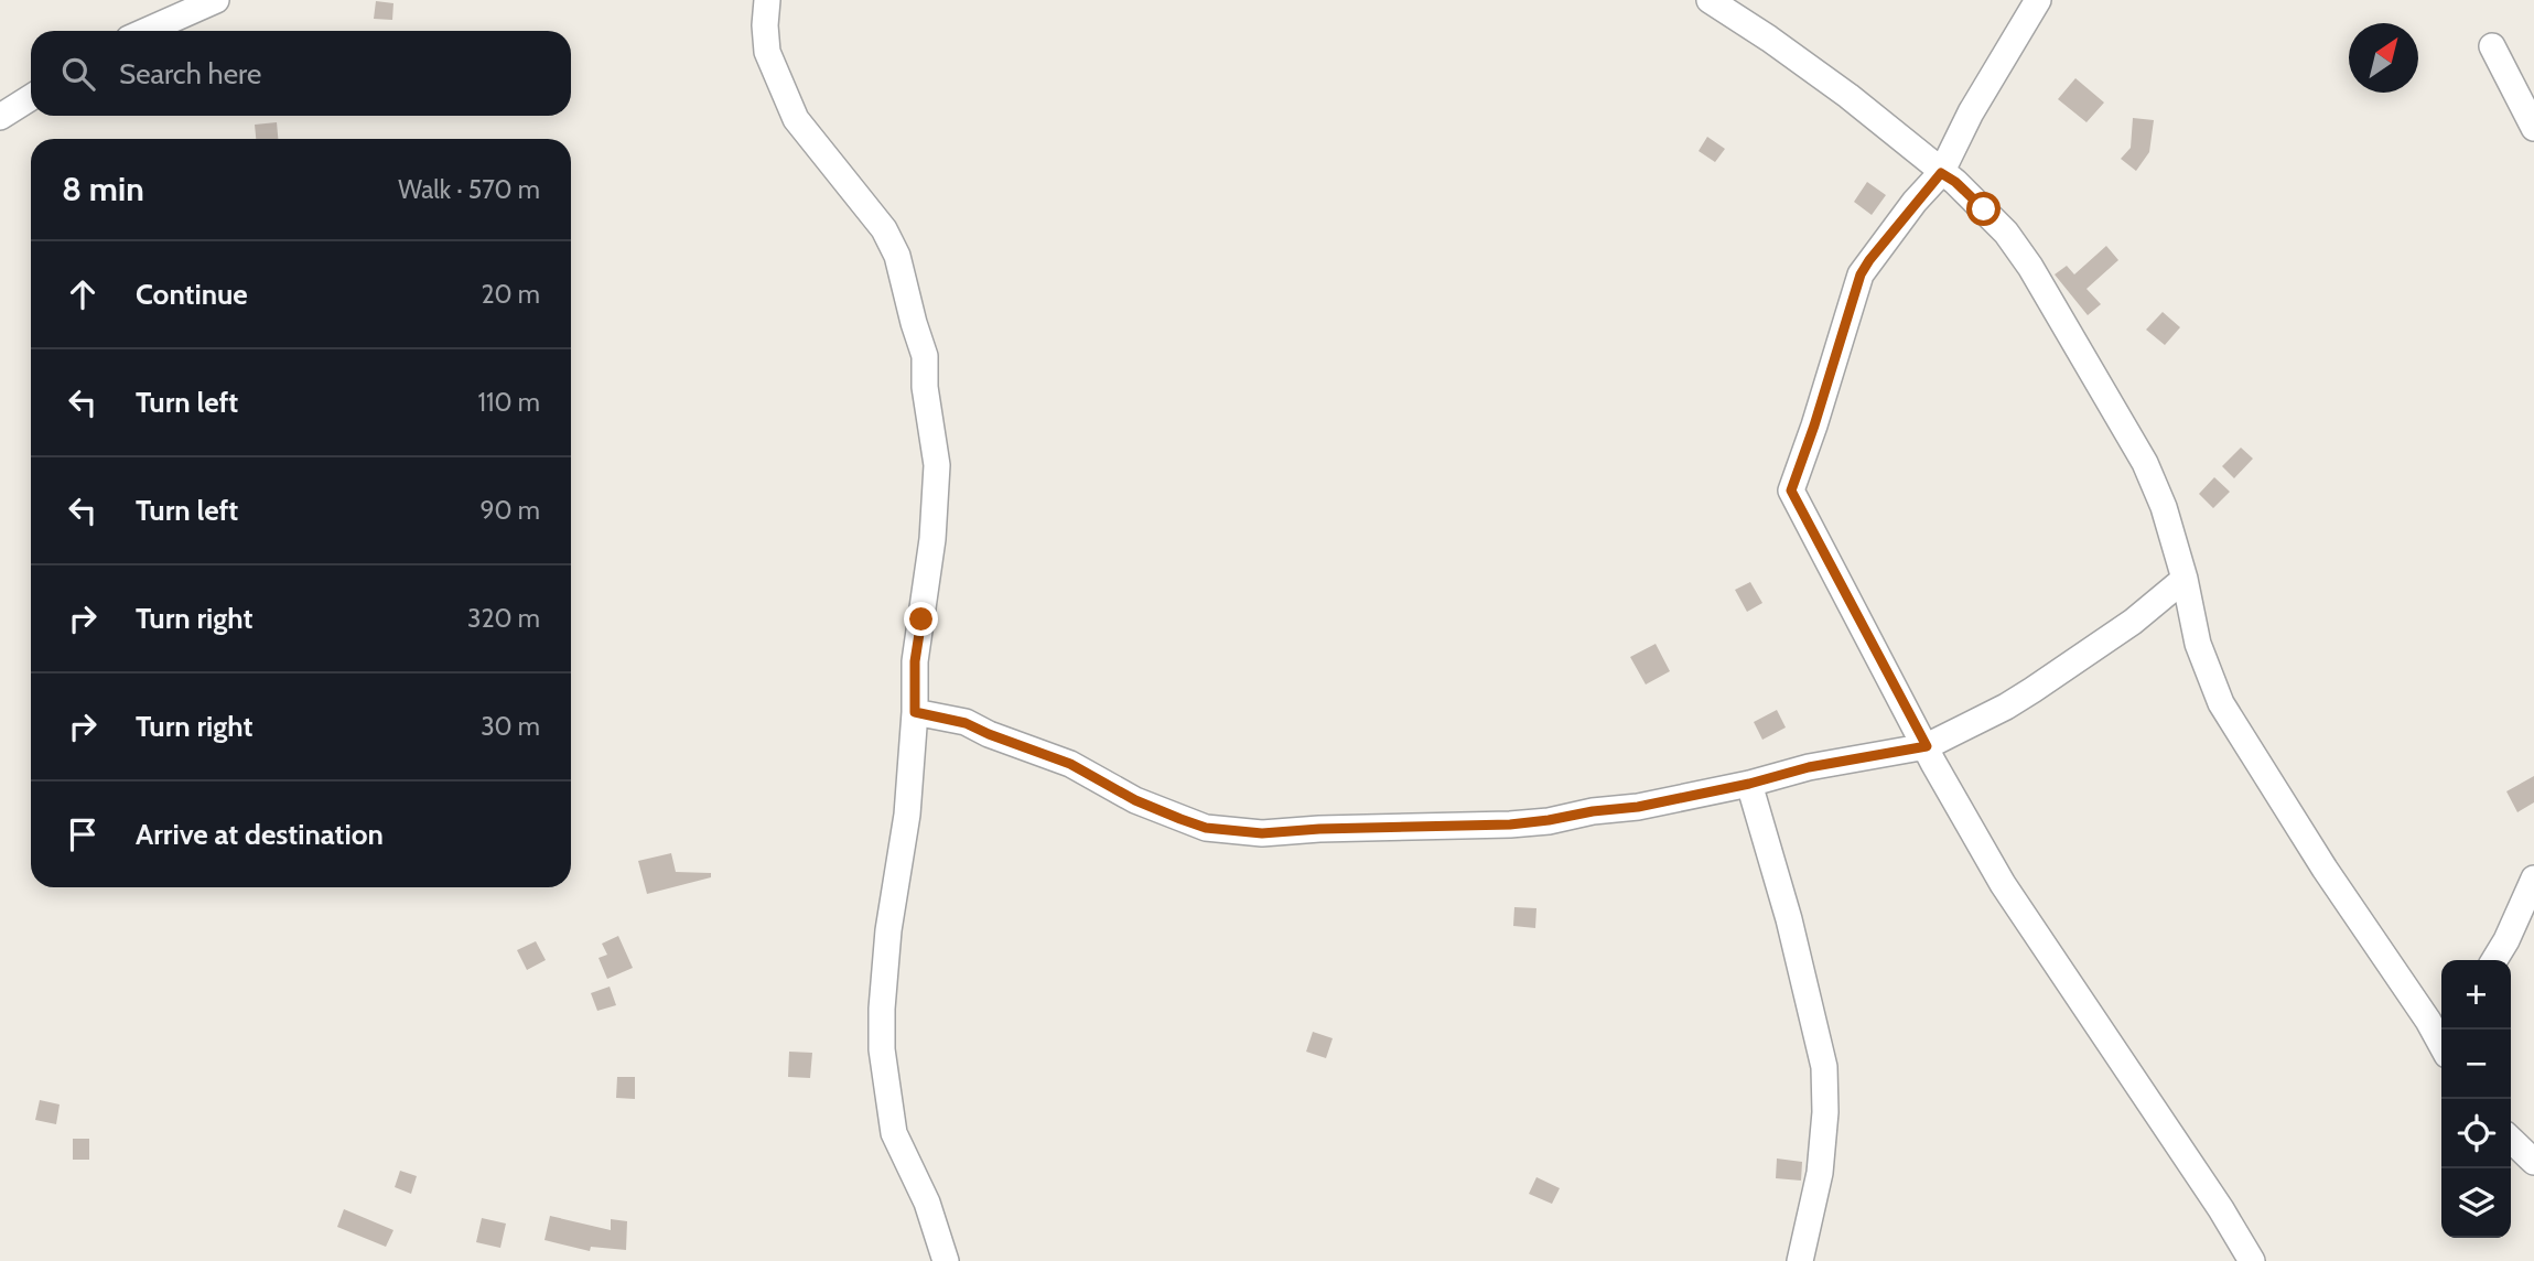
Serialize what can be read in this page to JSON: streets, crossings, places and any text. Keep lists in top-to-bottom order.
{
  "north": "top right",
  "page": {
    "search": "Search here",
    "heading": ["8 min", "Walk · 570 m"],
    "list": [
      ["Continue", "20 m"],
      ["Turn left", "110 m"],
      ["Turn left", "90 m"],
      ["Turn right", "320 m"],
      ["Turn right", "30 m"],
      "Arrive at destination"
    ],
    "map_buttons": ["+", "−"]
  }
}
